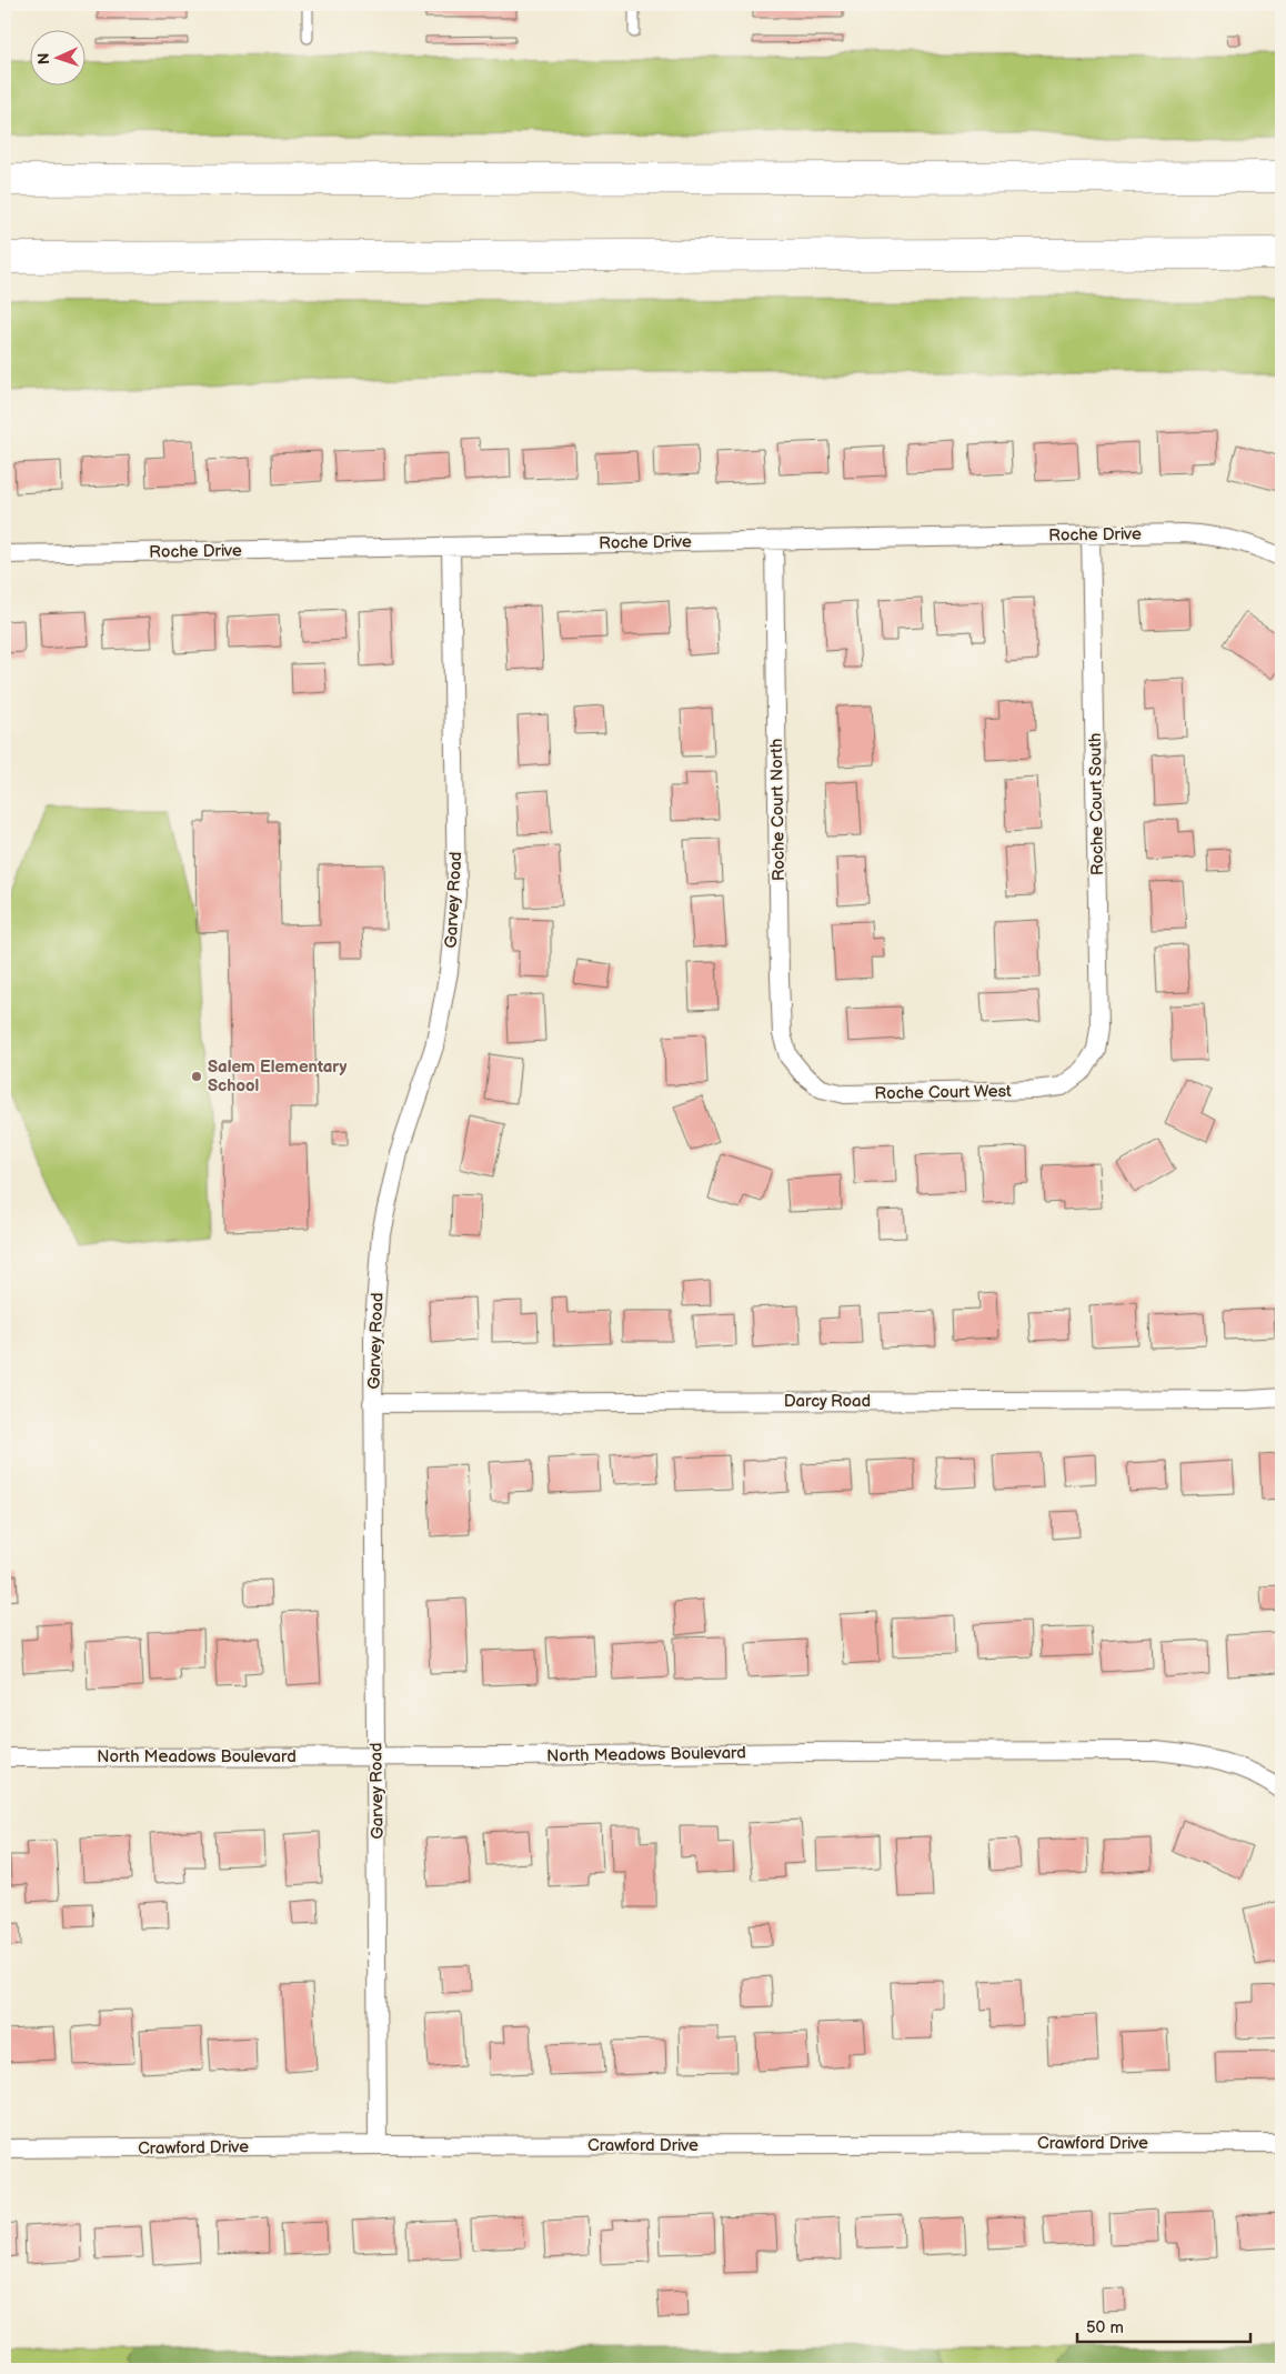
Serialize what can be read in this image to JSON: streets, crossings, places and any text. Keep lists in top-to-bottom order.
{
  "streets": {
    "street": [
      "Roche Drive",
      "Roche Court South",
      "Roche Court North",
      "Garvey Road",
      "Roche Court West",
      "Darcy Road",
      "North Meadows Boulevard",
      "Crawford Drive"
    ]
  },
  "crossings": [
    ["Roche Drive", "Roche Court South"],
    ["Roche Drive", "Roche Court North"],
    ["Roche Drive", "Garvey Road"],
    ["Roche Court South", "Roche Court West"],
    ["Roche Court North", "Roche Court West"],
    ["Garvey Road", "Darcy Road"],
    ["Garvey Road", "North Meadows Boulevard"],
    ["Garvey Road", "Crawford Drive"]
  ],
  "places": ["Salem Elementary School"],
  "scale_bar": "50 m",
  "north": "left"
}
